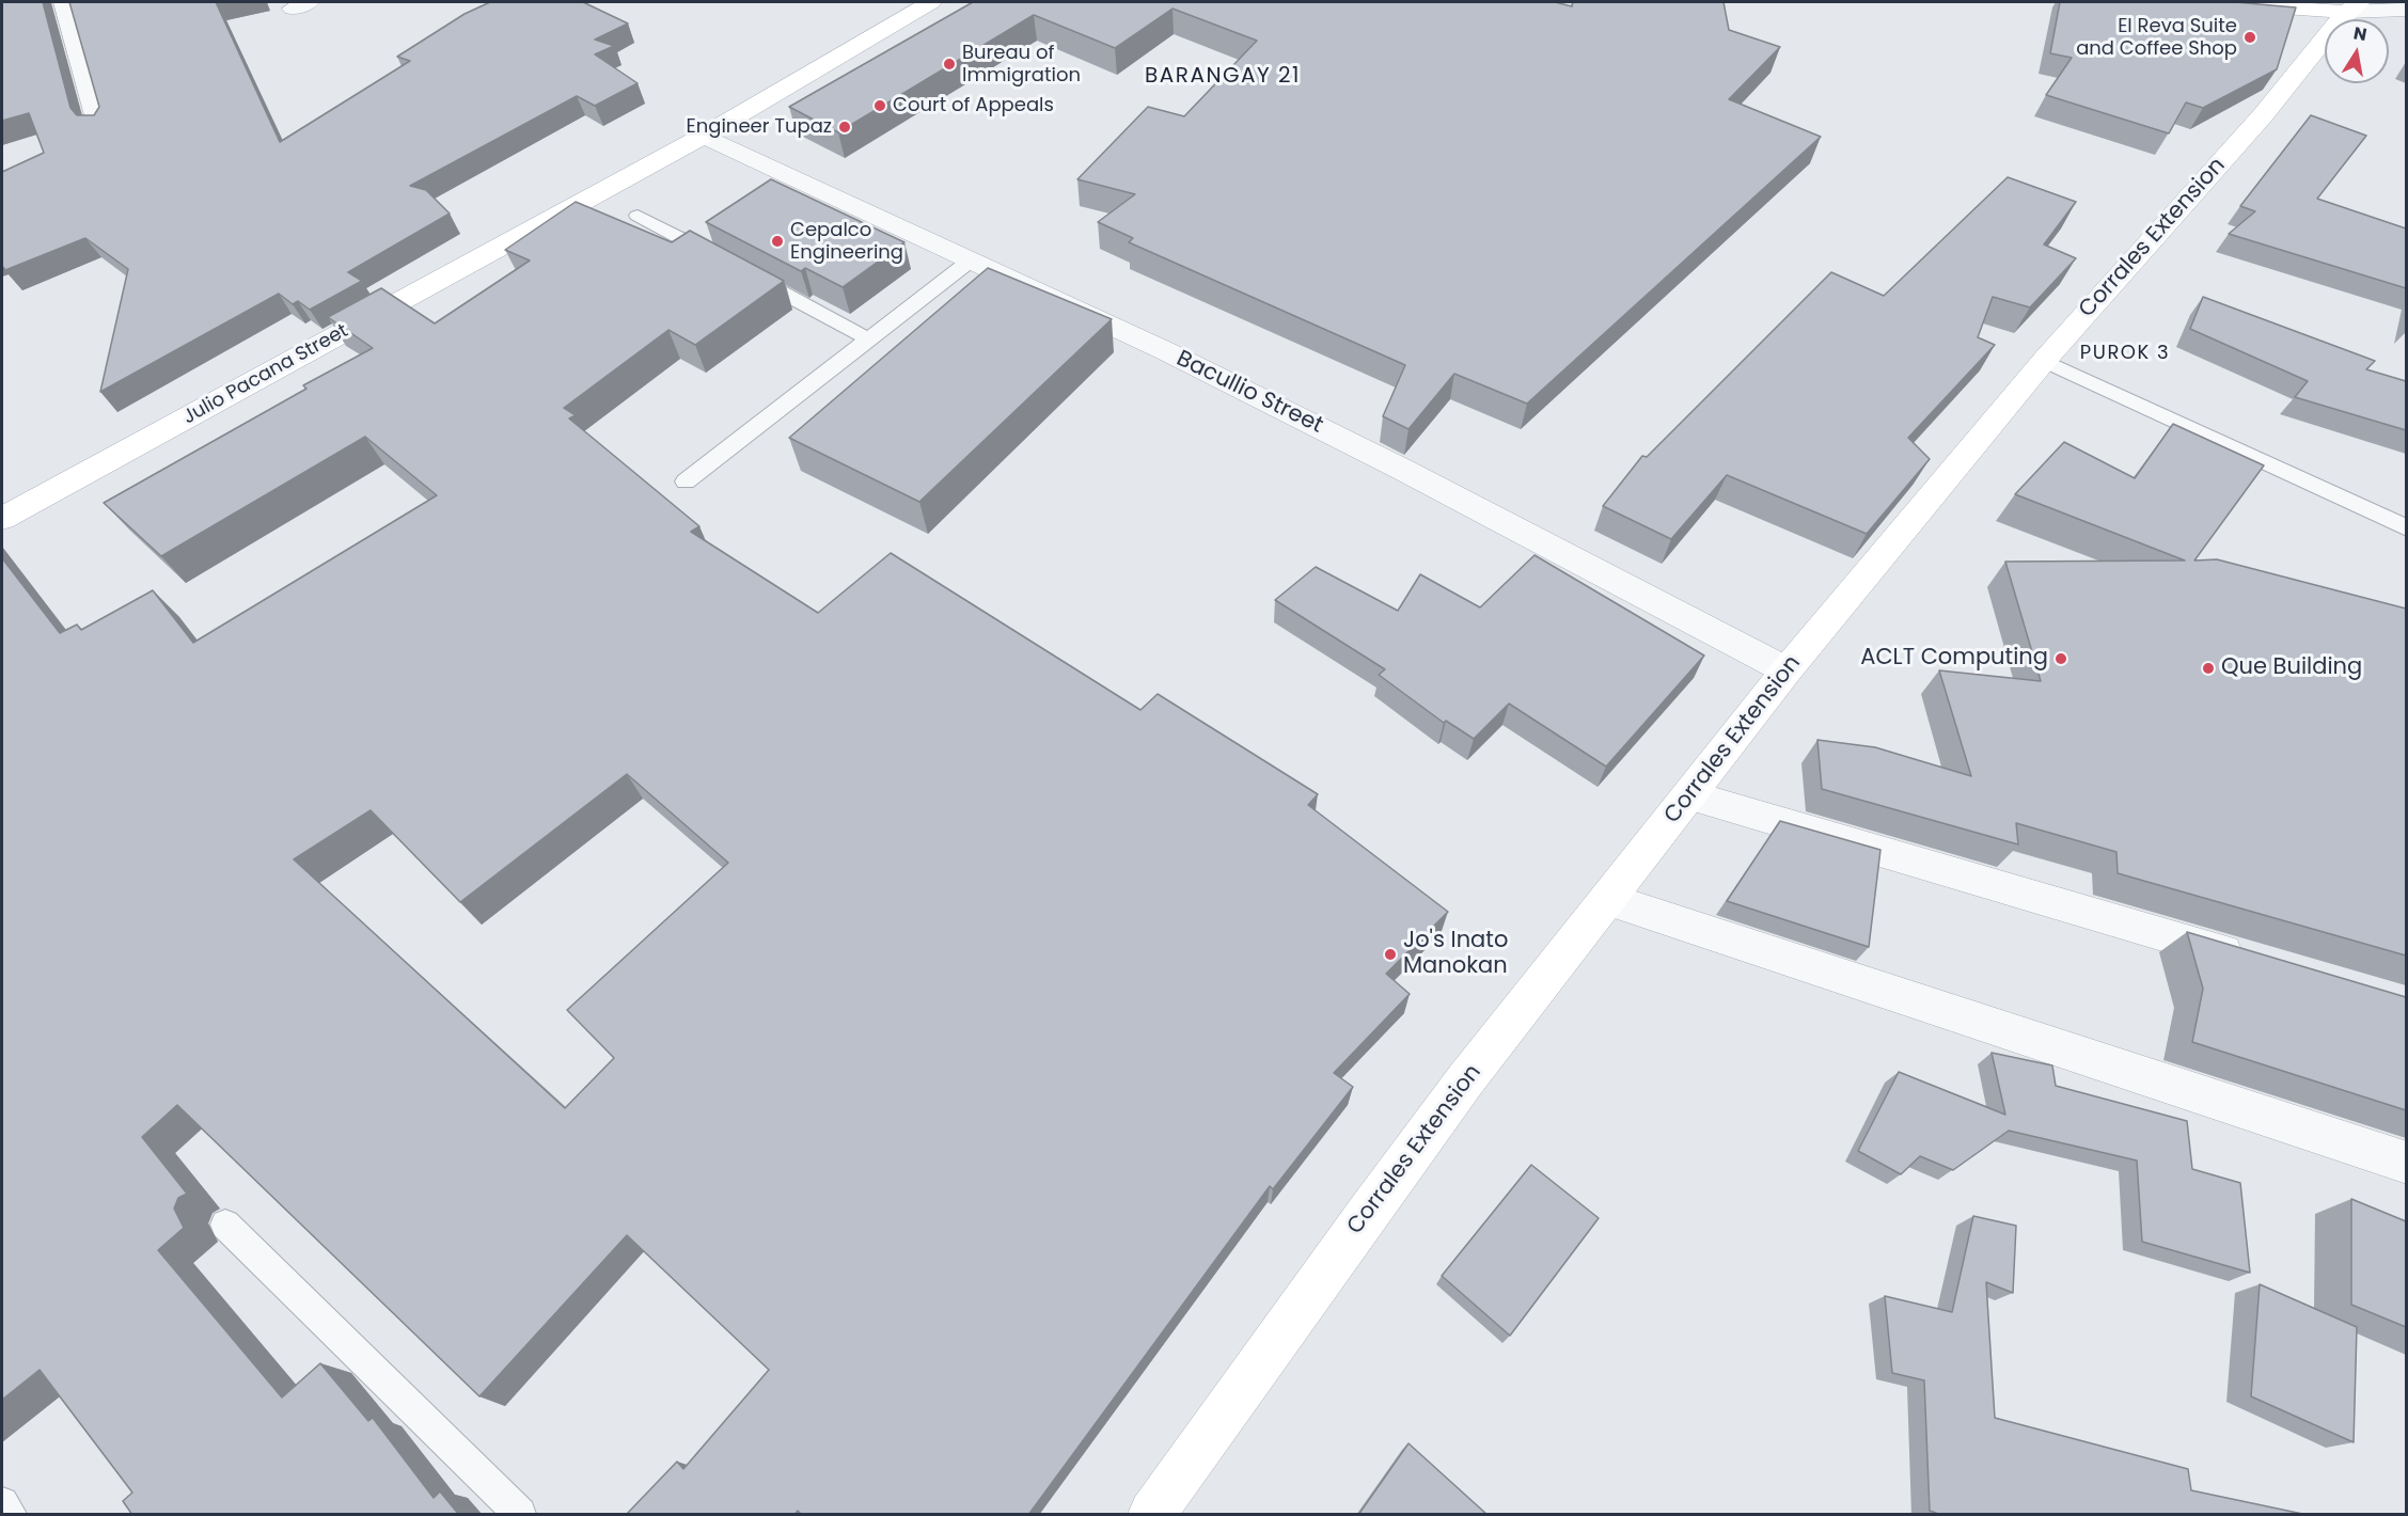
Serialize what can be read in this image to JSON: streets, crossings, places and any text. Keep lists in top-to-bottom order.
{
  "streets": {
    "main road": ["Corrales Extension", "Julio Pacana Street"],
    "street": ["Bacullio Street"]
  },
  "crossings": [
    ["Corrales Extension", "Bacullio Street"],
    ["Julio Pacana Street", "Bacullio Street"]
  ],
  "districts": ["BARANGAY 21", "PUROK 3"],
  "places": [
    "El Reva Suite and Coffee Shop",
    "Bureau of Immigration",
    "Court of Appeals",
    "Engineer Tupaz",
    "Cepalco Engineering",
    "ACLT Computing",
    "Que Building",
    "Jo's Inato Manokan"
  ],
  "north": "top"
}
